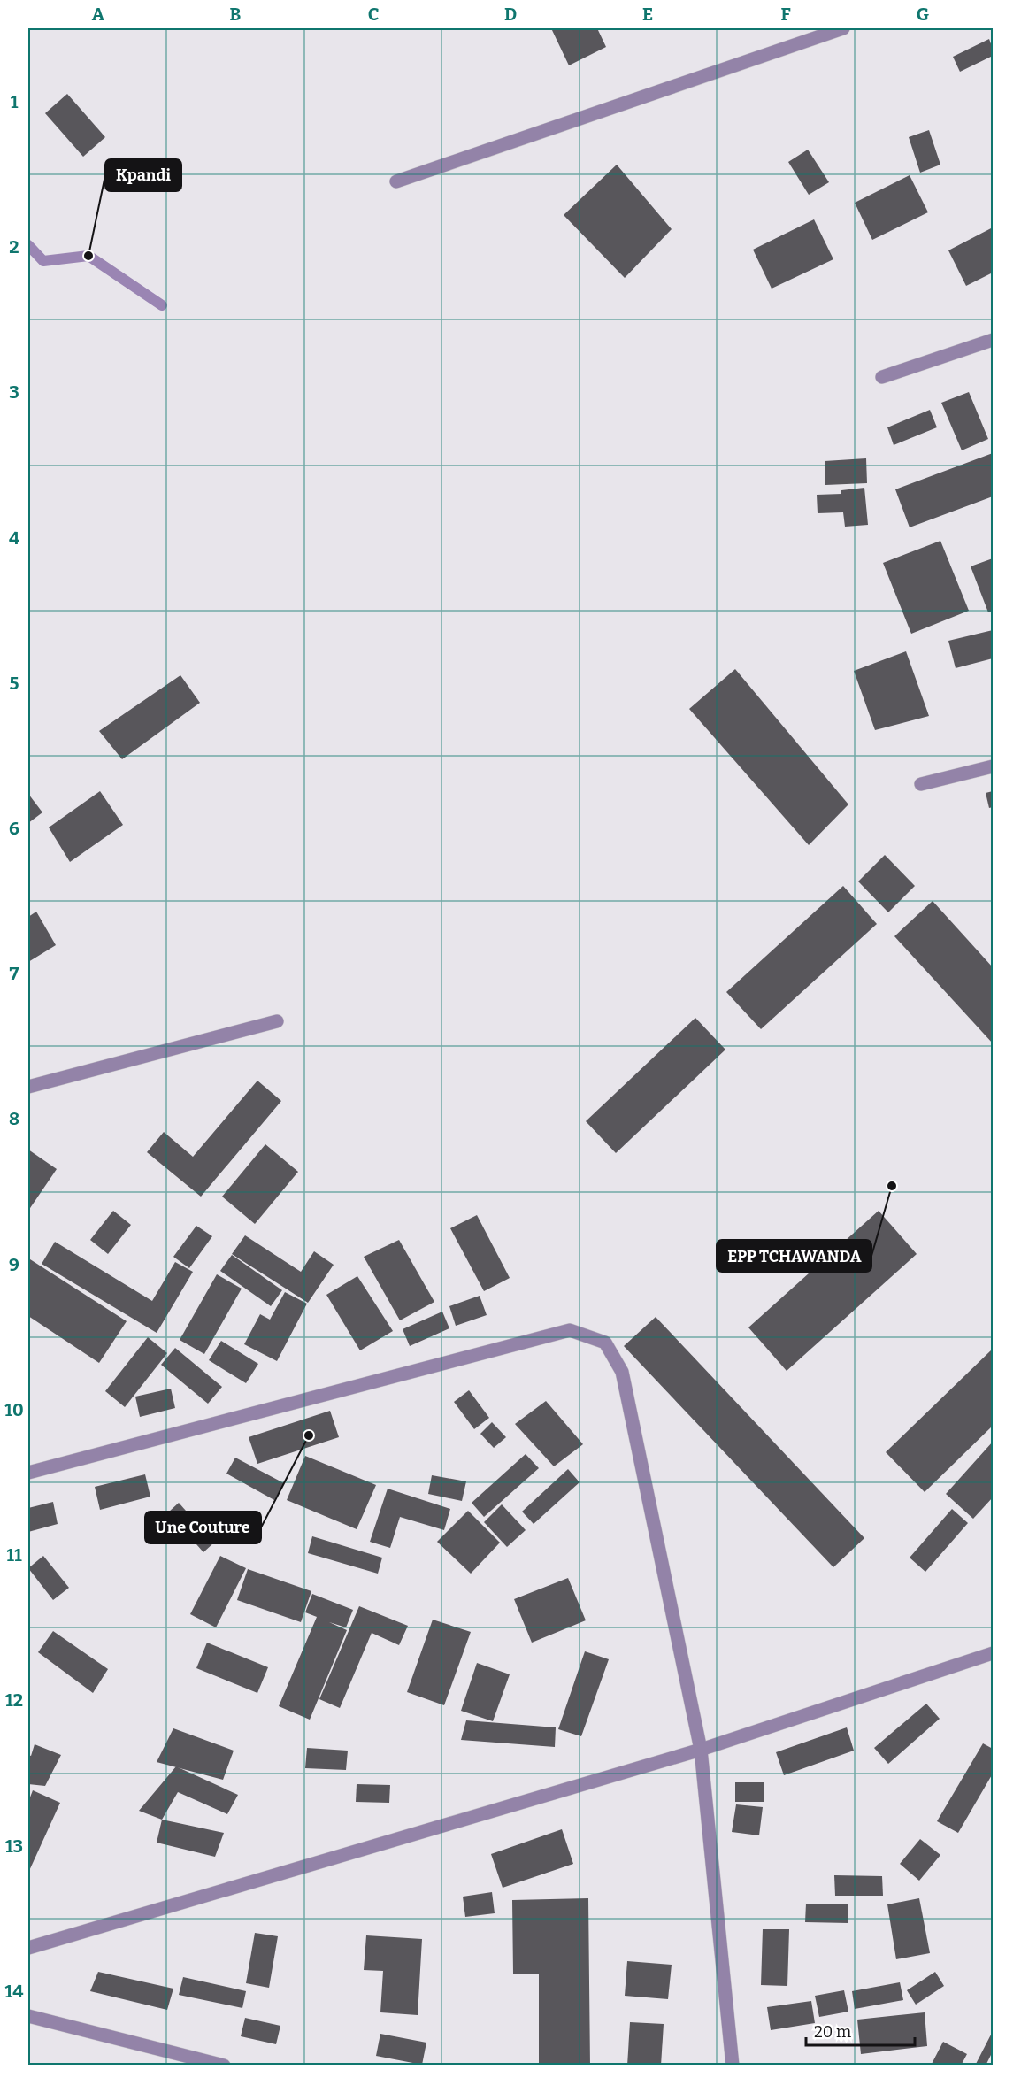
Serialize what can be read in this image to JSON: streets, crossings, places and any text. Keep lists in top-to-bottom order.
{
  "places": ["Kpandi", "EPP TCHAWANDA", "Une Couture"],
  "scale_bar": "20 m",
  "grid": {
    "columns": [
      "A",
      "B",
      "C",
      "D",
      "E",
      "F",
      "G"
    ],
    "rows": [
      "1",
      "2",
      "3",
      "4",
      "5",
      "6",
      "7",
      "8",
      "9",
      "10",
      "11",
      "12",
      "13",
      "14"
    ]
  }
}
